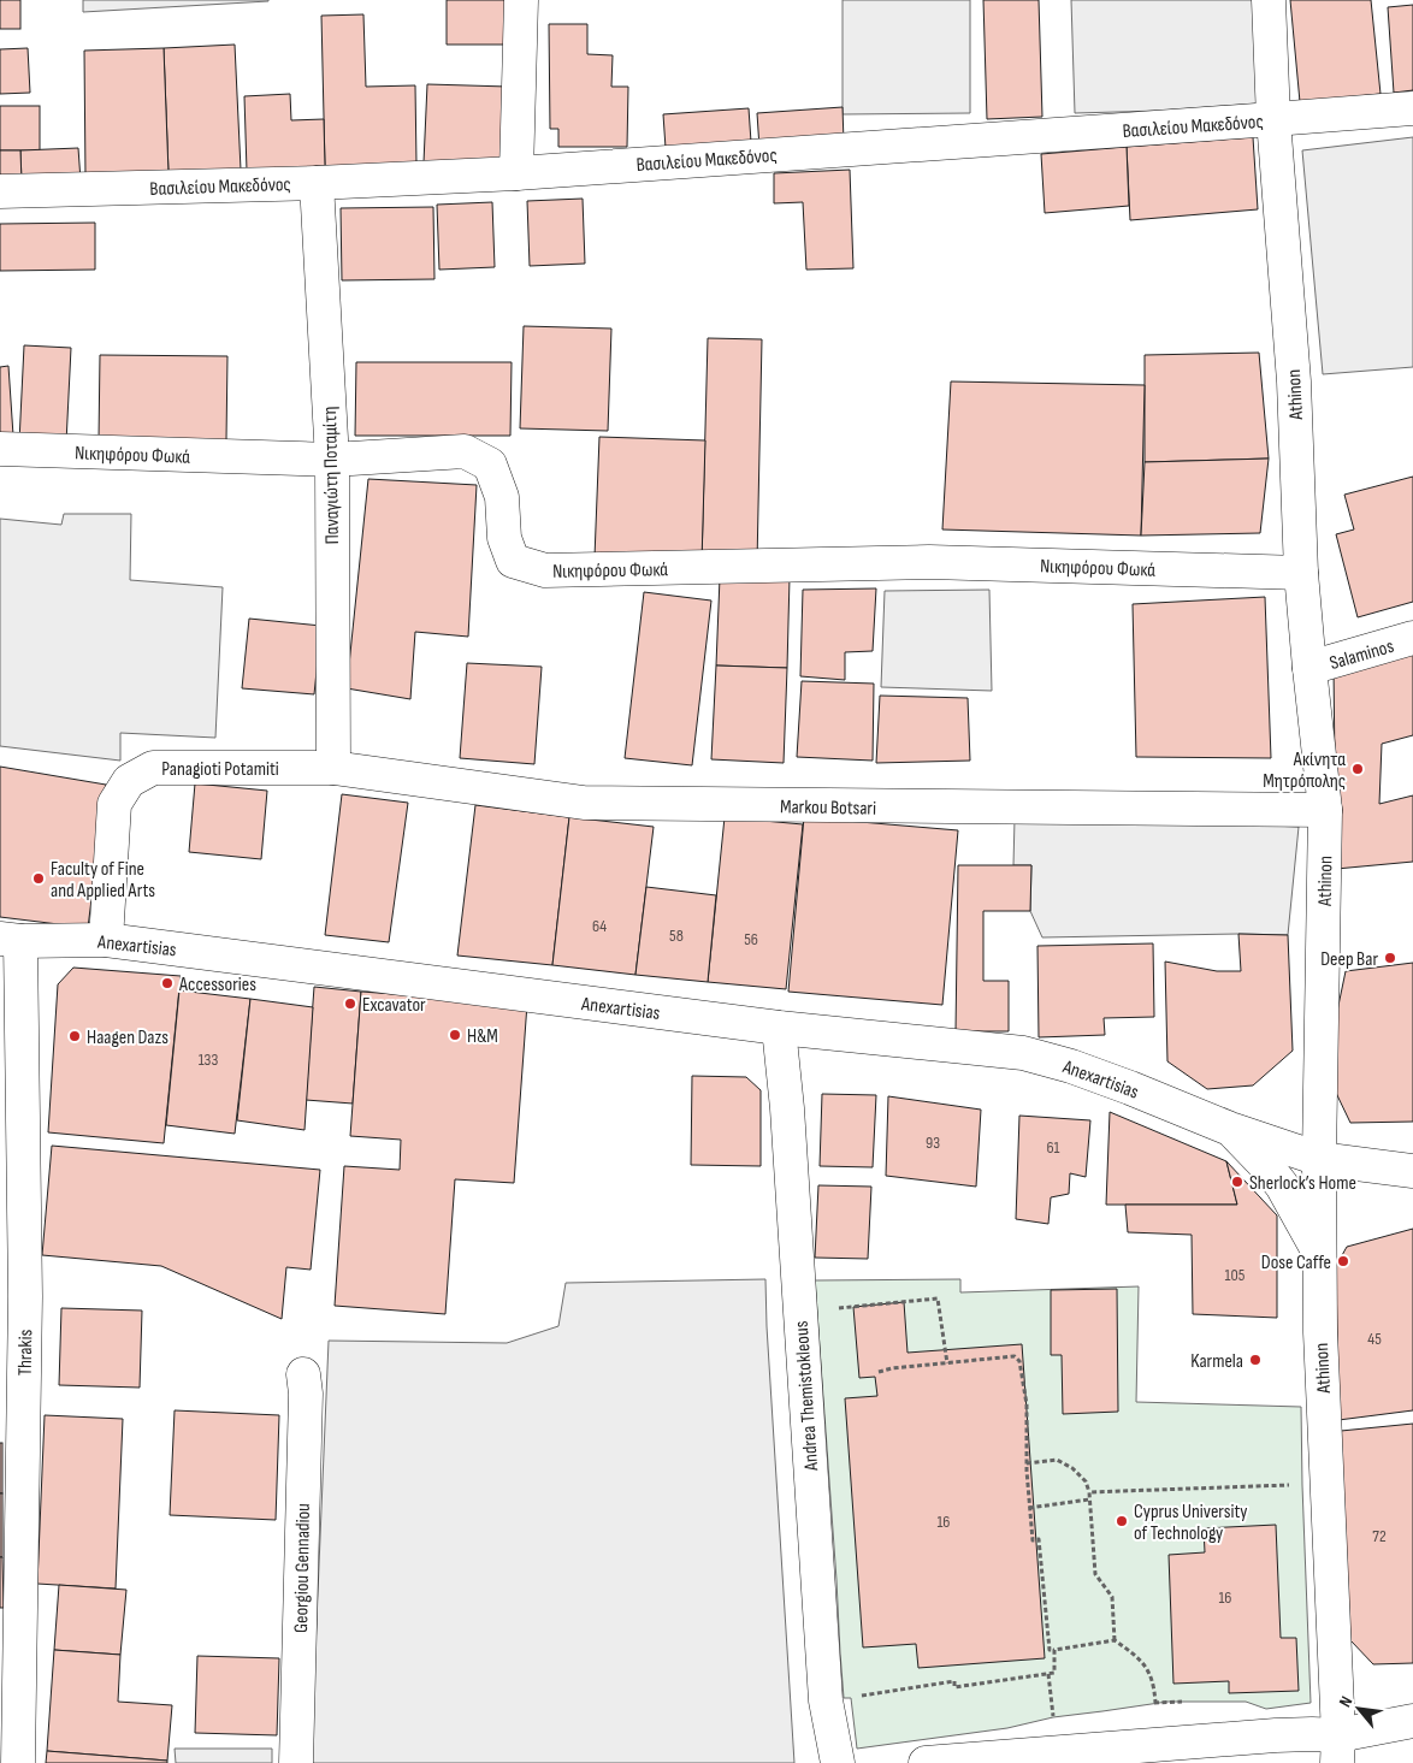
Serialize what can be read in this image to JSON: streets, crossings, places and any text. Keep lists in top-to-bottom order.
{
  "streets": {
    "street": [
      "Βασιλείου Μακεδόνος",
      "Athinon",
      "Νικηφόρου Φωκά",
      "Παναγιώτη Ποταμίτη",
      "Salaminos",
      "Panagioti Potamiti",
      "Markou Botsari",
      "Anexartisias",
      "Thrakis",
      "Andrea Themistokleous",
      "Georgiou Gennadiou"
    ]
  },
  "crossings": [
    ["Βασιλείου Μακεδόνος", "Athinon"],
    ["Βασιλείου Μακεδόνος", "Παναγιώτη Ποταμίτη"],
    ["Athinon", "Νικηφόρου Φωκά"],
    ["Athinon", "Salaminos"],
    ["Athinon", "Markou Botsari"],
    ["Athinon", "Anexartisias"],
    ["Νικηφόρου Φωκά", "Παναγιώτη Ποταμίτη"],
    ["Παναγιώτη Ποταμίτη", "Panagioti Potamiti"],
    ["Παναγιώτη Ποταμίτη", "Markou Botsari"],
    ["Panagioti Potamiti", "Markou Botsari"],
    ["Panagioti Potamiti", "Anexartisias"],
    ["Anexartisias", "Thrakis"],
    ["Anexartisias", "Andrea Themistokleous"]
  ],
  "places": [
    "Ακίνητα Μητρόπολης",
    "Faculty of Fine and Applied Arts",
    "Deep Bar",
    "Accessories",
    "Excavator",
    "H&M",
    "Haagen Dazs",
    "Sherlock’s Home",
    "Dose Caffe",
    "Karmela",
    "Cyprus University of Technology"
  ],
  "house_numbers": [
    "64",
    "58",
    "56",
    "133",
    "93",
    "61",
    "105",
    "45",
    "16",
    "72",
    "16"
  ],
  "north": "top left"
}
